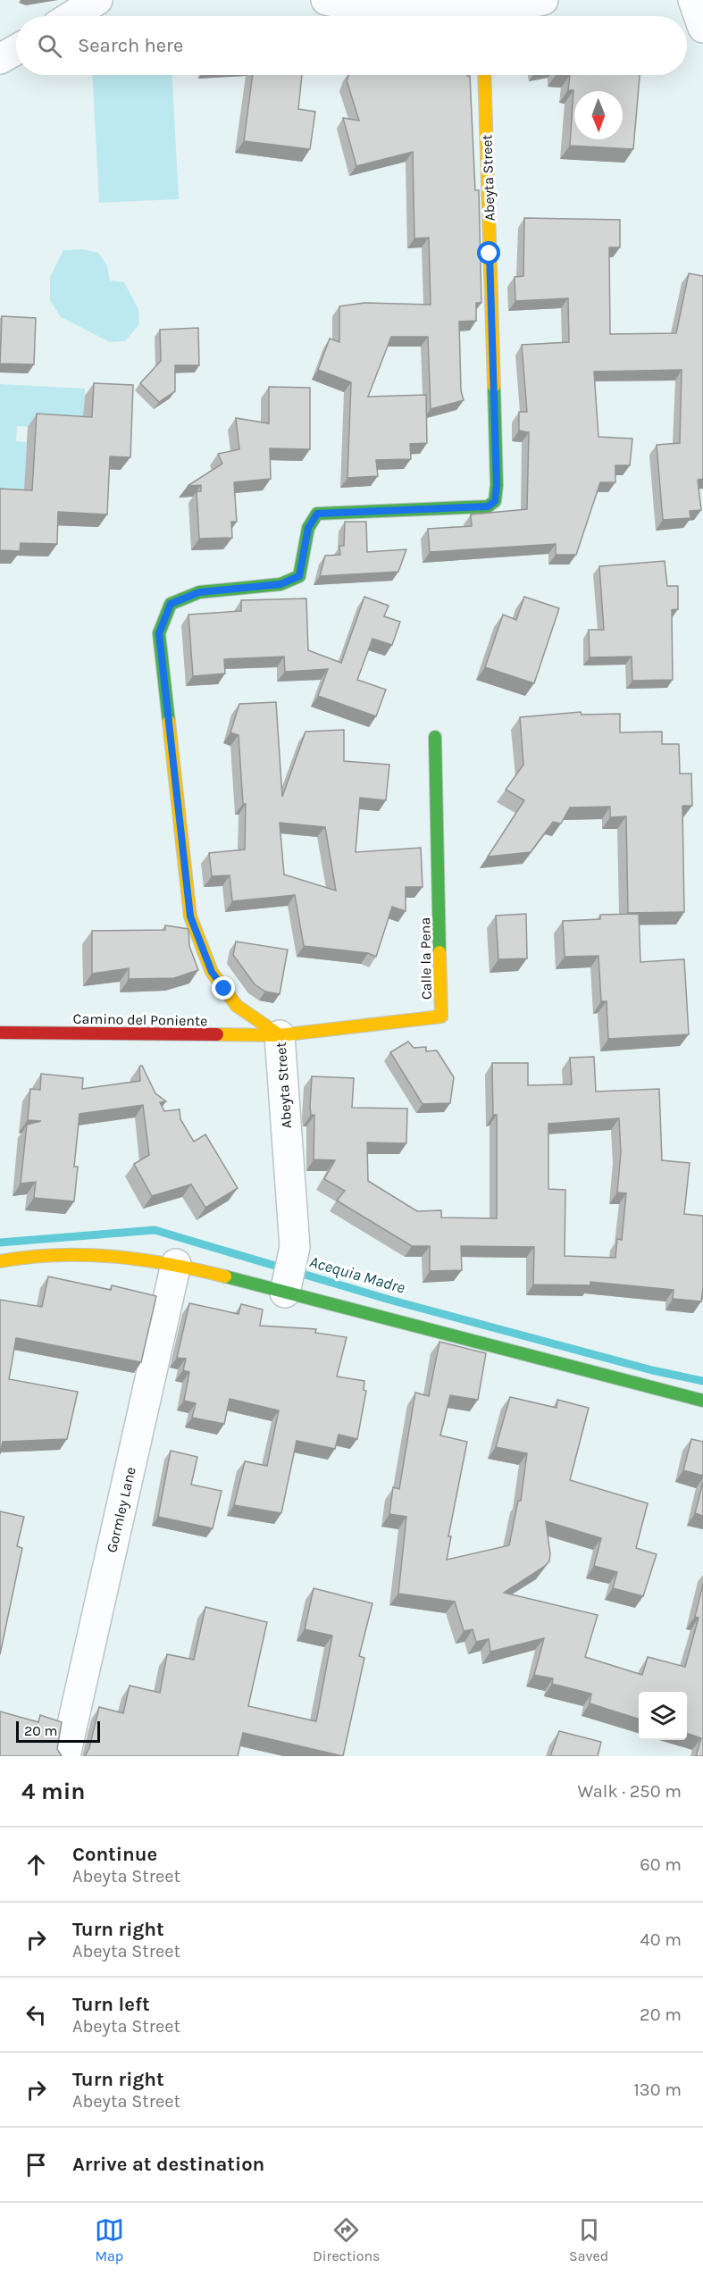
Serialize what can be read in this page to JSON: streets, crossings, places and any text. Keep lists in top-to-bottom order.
{
  "streets": {
    "street": [
      "Abeyta Street",
      "Calle la Pena",
      "Camino del Poniente",
      "Gormley Lane"
    ]
  },
  "crossings": [
    ["Abeyta Street", "Calle la Pena"],
    ["Abeyta Street", "Camino del Poniente"],
    ["Calle la Pena", "Camino del Poniente"]
  ],
  "water": ["Acequia Madre"],
  "scale_bar": "20 m",
  "north": "bottom",
  "page": {
    "search": "Search here",
    "scale": "20 m",
    "heading": ["4 min", "Walk · 250 m"],
    "list": [
      ["Continue", "Abeyta Street", "60 m"],
      ["Turn right", "Abeyta Street", "40 m"],
      ["Turn left", "Abeyta Street", "20 m"],
      ["Turn right", "Abeyta Street", "130 m"],
      "Arrive at destination"
    ],
    "nav": ["Map", "Directions", "Saved"]
  }
}
